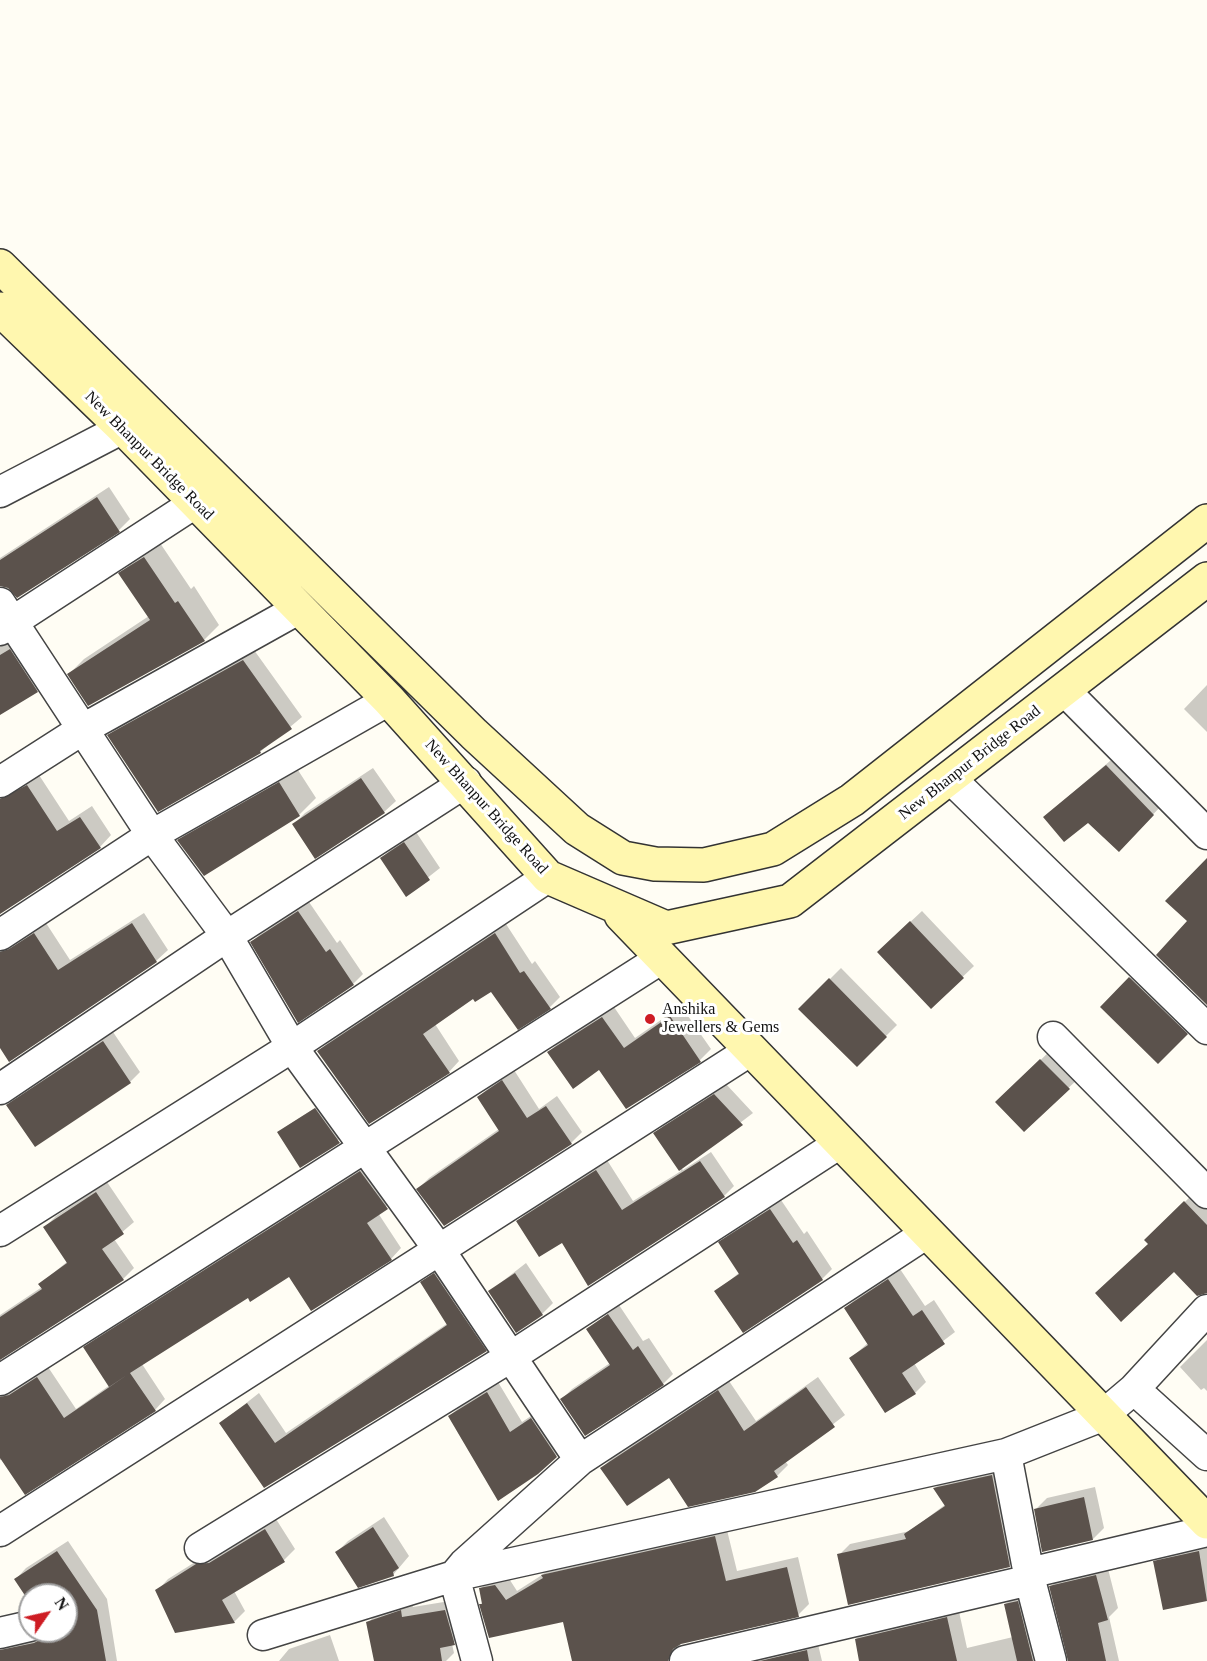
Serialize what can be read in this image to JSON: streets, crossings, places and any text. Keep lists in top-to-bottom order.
{
  "streets": {
    "street": ["New Bhanpur Bridge Road"]
  },
  "places": ["Anshika Jewellers & Gems"],
  "north": "top right"
}
